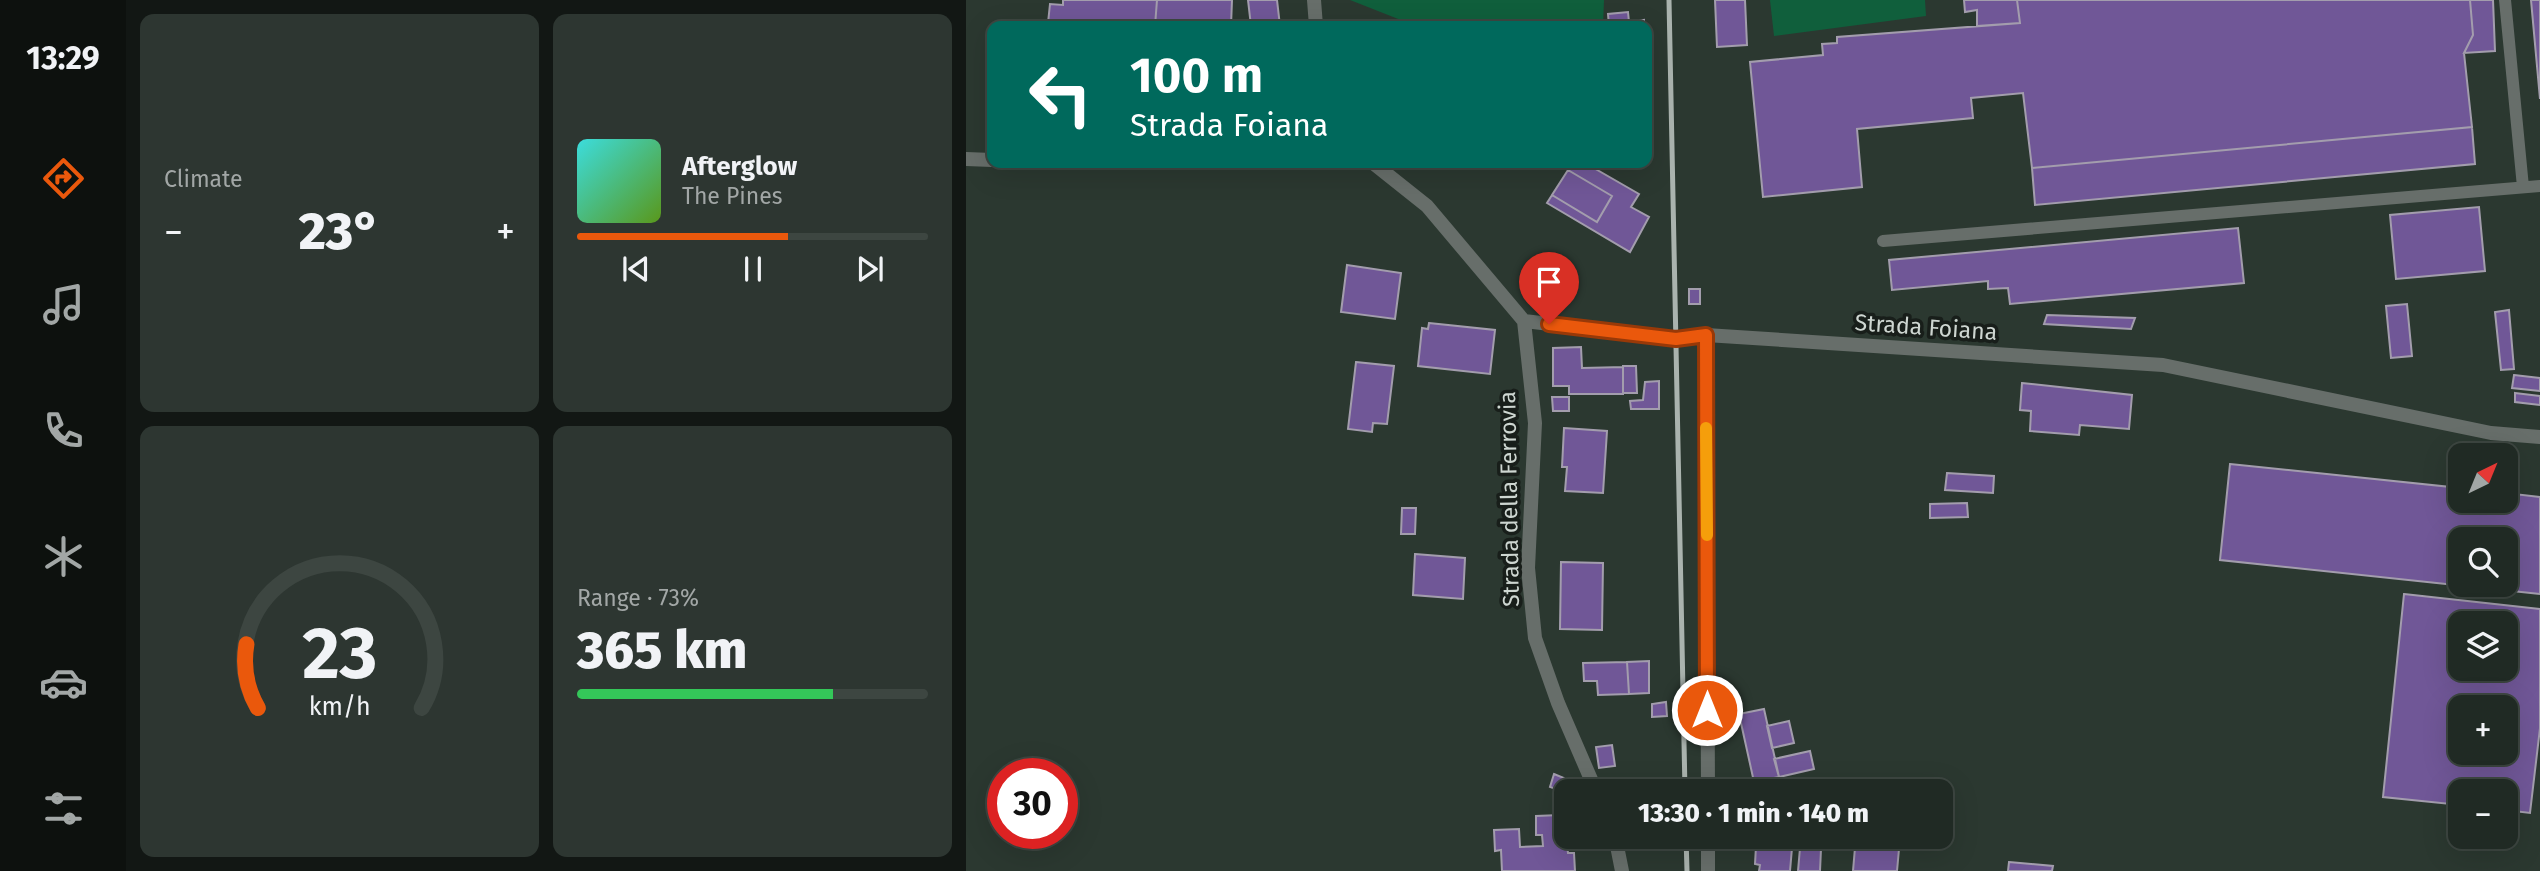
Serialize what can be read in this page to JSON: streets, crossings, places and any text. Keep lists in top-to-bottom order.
{
  "streets": {
    "street": ["Strada Foiana", "Strada della Ferrovia"]
  },
  "crossings": [
    ["Strada Foiana", "Strada della Ferrovia"]
  ],
  "north": "top right",
  "page": {
    "tabs": "13:29",
    "tile": [
      "Climate",
      ["Range · 73%", "365 km"]
    ],
    "turn": ["100 m", "Strada Foiana"],
    "song": ["Afterglow", "The Pines"],
    "heat": ["−", "23°", "+"],
    "map_buttons": ["+", "−"],
    "limit": "30",
    "trip": "13:30 · 1 min · 140 m",
    "gauge": ["23", "km/h"]
  }
}
